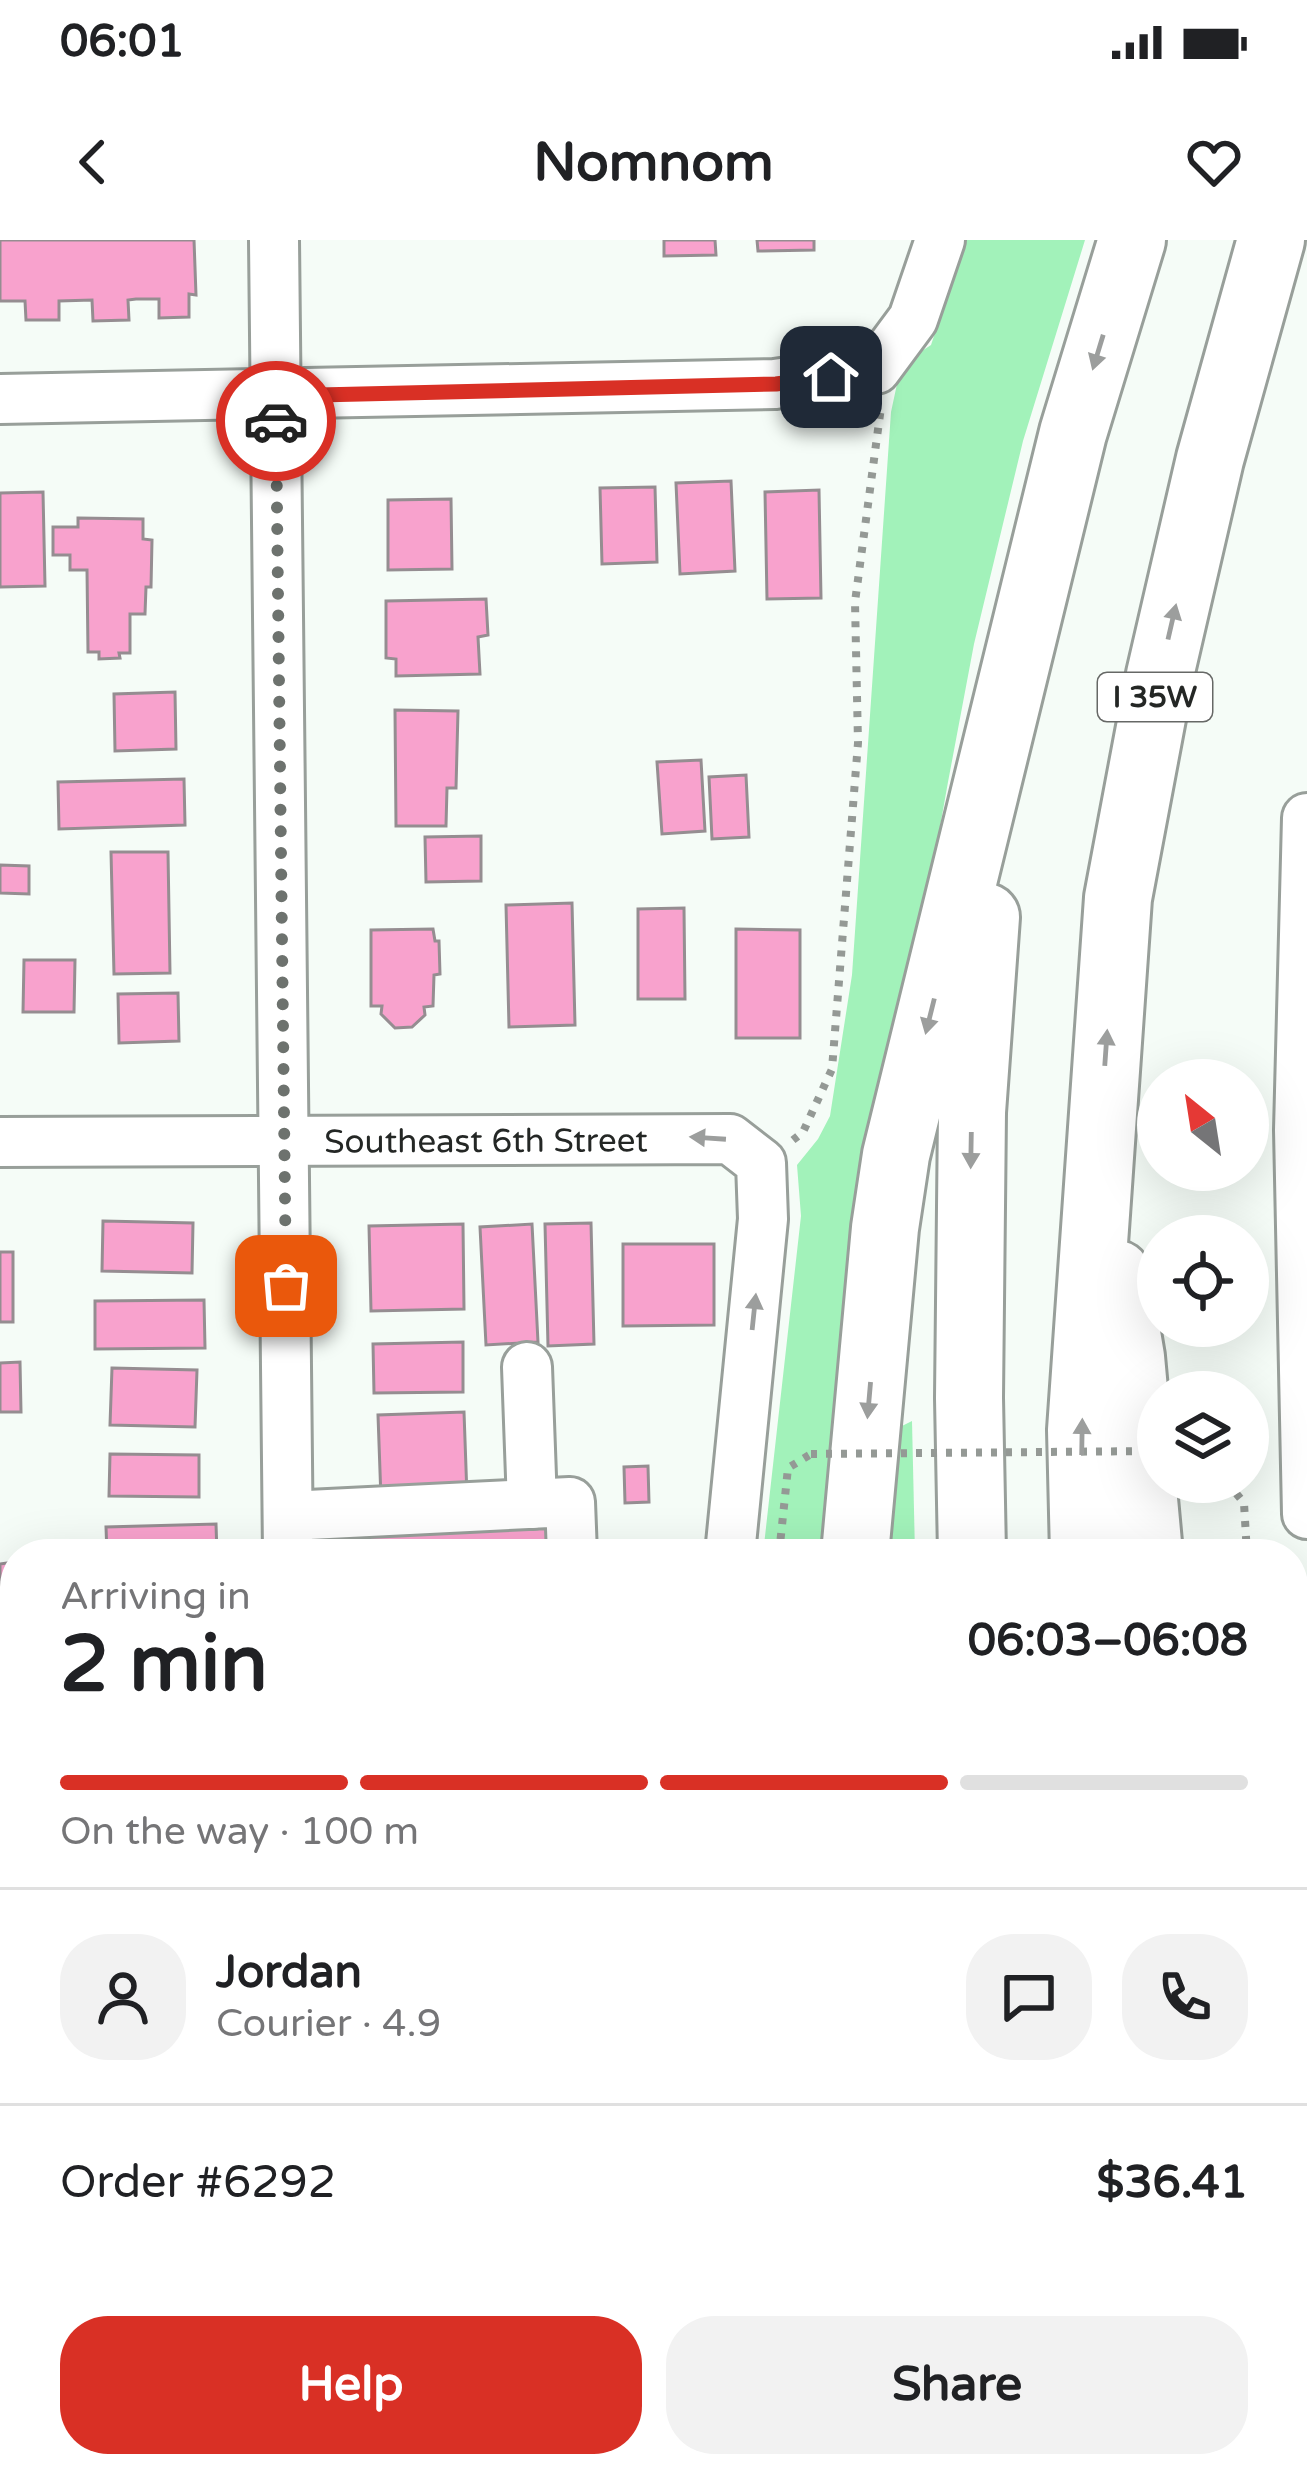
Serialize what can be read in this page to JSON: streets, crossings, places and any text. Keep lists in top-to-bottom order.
{
  "streets": {
    "highway": ["I 35W"],
    "street": ["Southeast 6th Street"]
  },
  "north": "top left",
  "page": {
    "status": "06:01",
    "header": "Nomnom",
    "heading": ["2 min", "Arriving in", "06:03–06:08"],
    "panel": [
      "Jordan",
      "Courier · 4.9",
      "Order #6292",
      "$36.41"
    ],
    "bar": "On the way · 100 m",
    "buttons": ["Help", "Share"]
  }
}
